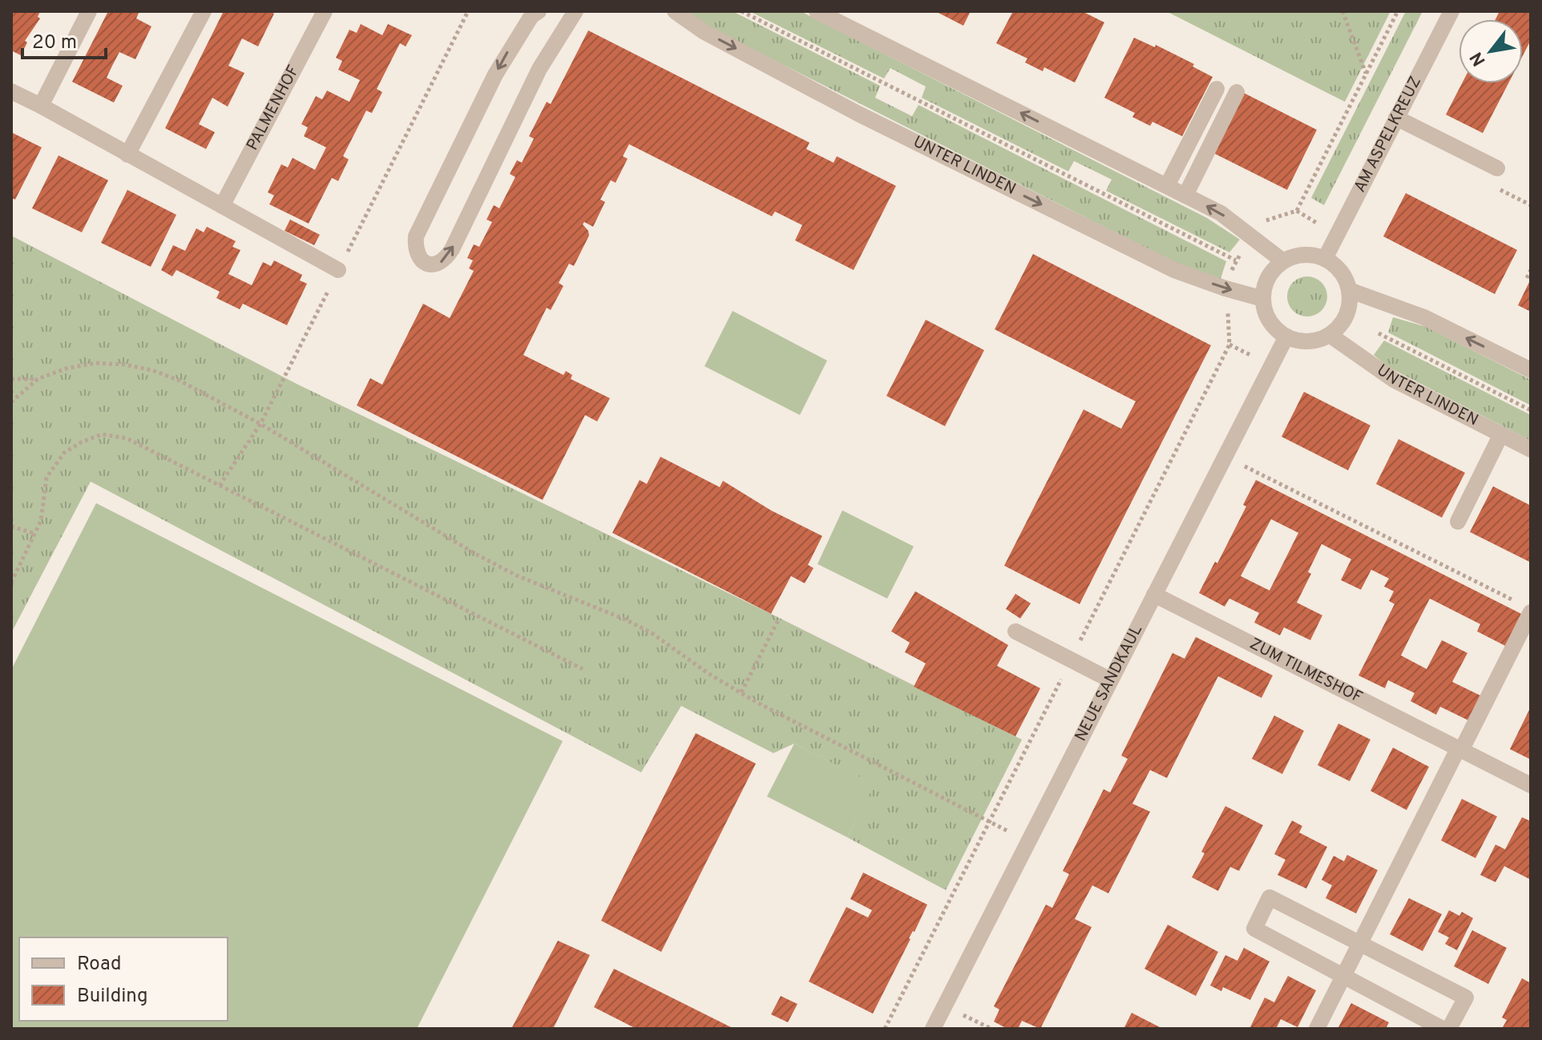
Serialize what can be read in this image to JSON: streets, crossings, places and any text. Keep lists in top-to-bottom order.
{
  "streets": {
    "street": [
      "PALMENHOF",
      "AM ASPELKREUZ",
      "UNTER LINDEN",
      "ZUM TILMESHOF",
      "NEUE SANDKAUL"
    ]
  },
  "crossings": [
    ["AM ASPELKREUZ", "UNTER LINDEN"],
    ["AM ASPELKREUZ", "NEUE SANDKAUL"],
    ["UNTER LINDEN", "NEUE SANDKAUL"],
    ["ZUM TILMESHOF", "NEUE SANDKAUL"]
  ],
  "legend": ["Road", "Building"],
  "scale_bar": "20 m",
  "north": "bottom left"
}
